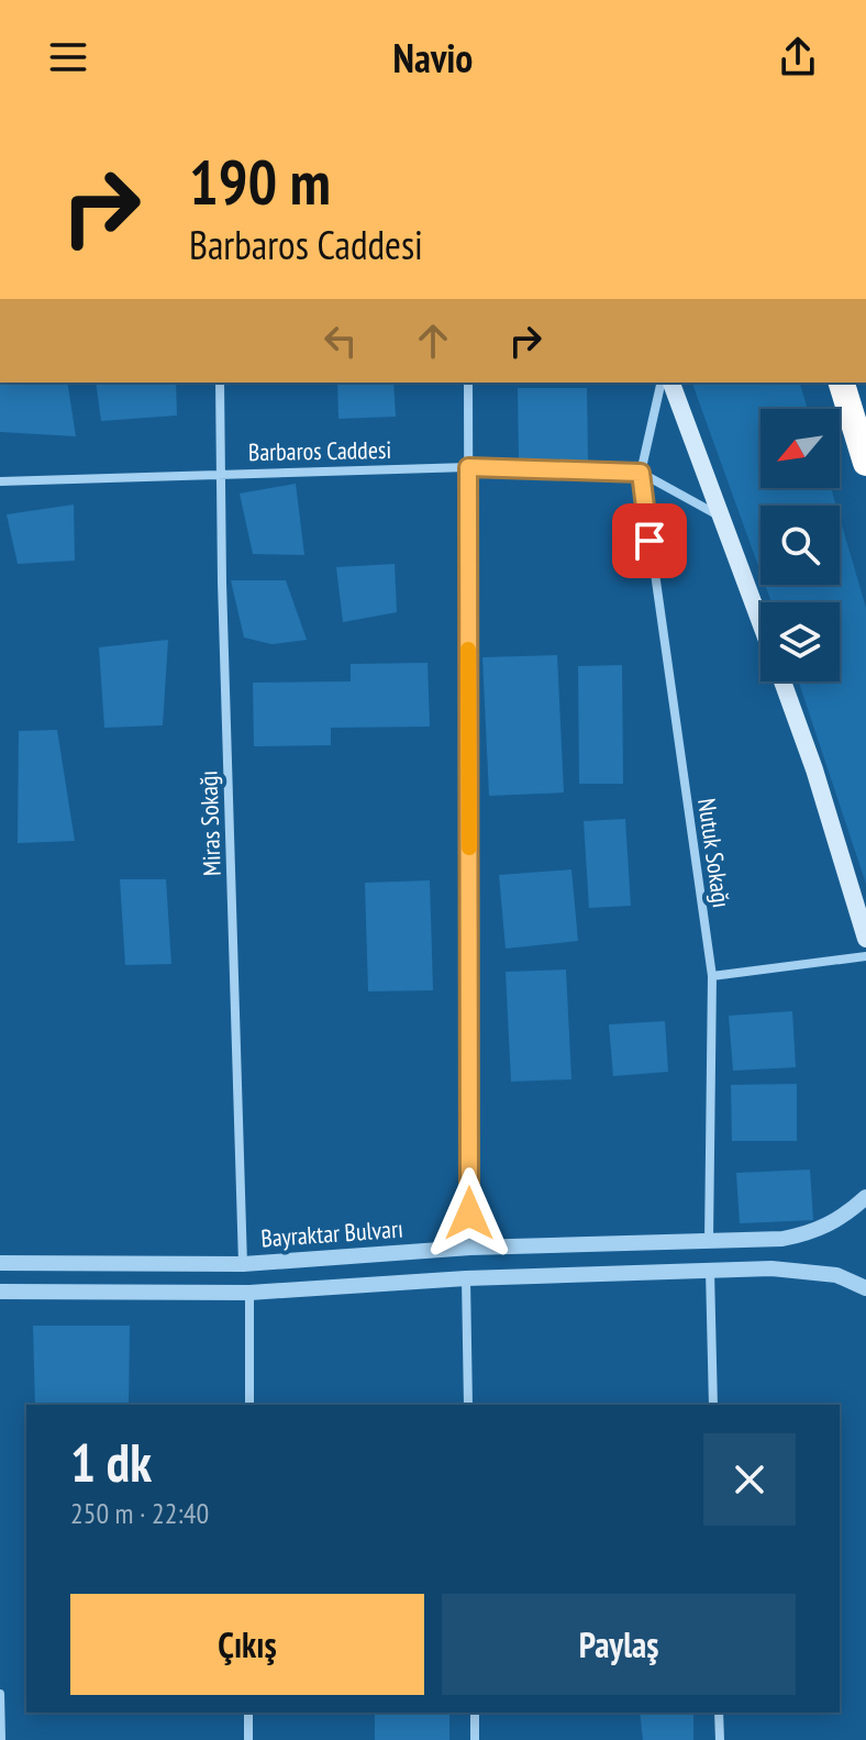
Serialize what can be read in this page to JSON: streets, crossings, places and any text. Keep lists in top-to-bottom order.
{
  "streets": {
    "street": [
      "Barbaros Caddesi",
      "Miras Sokağı",
      "Nutuk Sokağı",
      "Bayraktar Bulvarı"
    ]
  },
  "crossings": [
    ["Barbaros Caddesi", "Miras Sokağı"],
    ["Barbaros Caddesi", "Nutuk Sokağı"],
    ["Miras Sokağı", "Bayraktar Bulvarı"],
    ["Nutuk Sokağı", "Bayraktar Bulvarı"]
  ],
  "north": "bottom left",
  "page": {
    "header": "Navio",
    "turn": ["190 m", "Barbaros Caddesi"],
    "heading": ["1 dk", "250 m · 22:40"],
    "buttons": ["Çıkış", "Paylaş"]
  }
}
